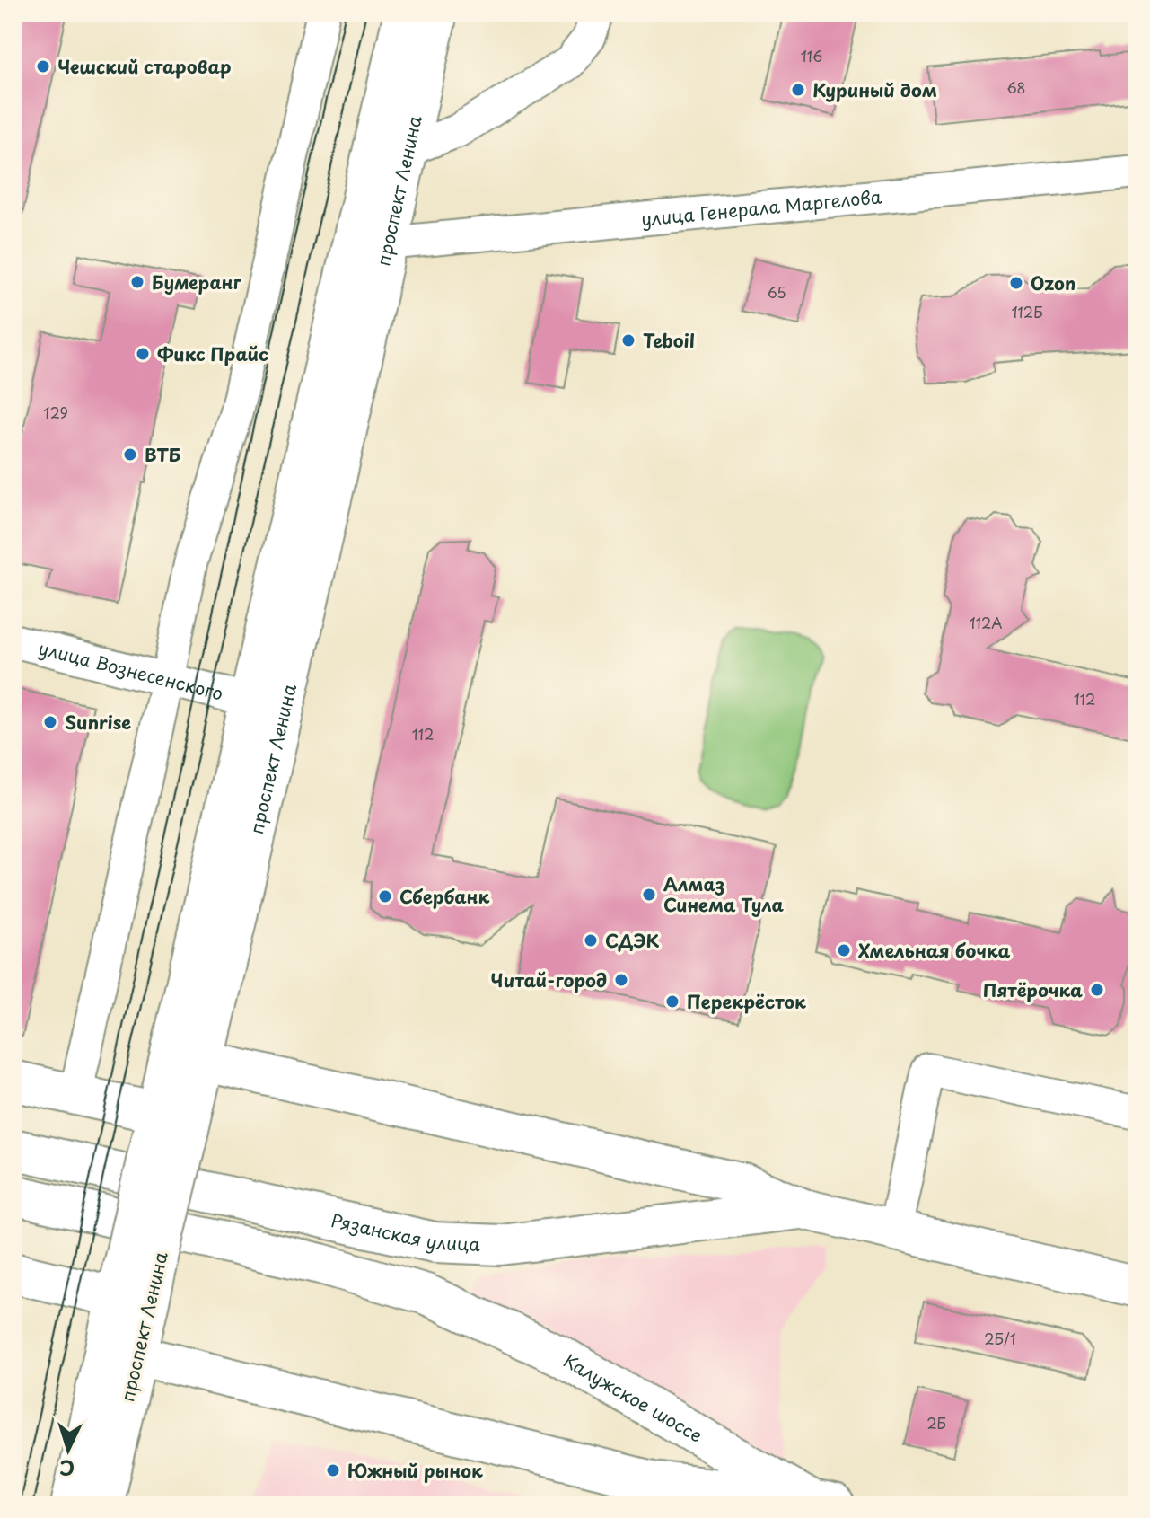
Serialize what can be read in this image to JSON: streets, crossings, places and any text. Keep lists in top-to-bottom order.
{
  "streets": {
    "main road": ["проспект Ленина", "Рязанская улица", "Калужское шоссе"],
    "street": ["улица Генерала Маргелова", "улица Вознесенского"]
  },
  "crossings": [
    ["проспект Ленина", "улица Генерала Маргелова"],
    ["проспект Ленина", "улица Вознесенского"]
  ],
  "places": [
    "Чешский старовар",
    "Куриный дом",
    "Бумеранг",
    "Ozon",
    "Teboil",
    "Фикс Прайс",
    "ВТБ",
    "Sunrise",
    "Алмаз Синема Тула",
    "Сбербанк",
    "СДЭК",
    "Хмельная бочка",
    "Читай-город",
    "Пятёрочка",
    "Перекрёсток",
    "Южный рынок"
  ],
  "house_numbers": [
    "116",
    "68",
    "65",
    "112Б",
    "129",
    "112А",
    "112",
    "112",
    "2Б/1",
    "2Б"
  ],
  "north": "bottom"
}
